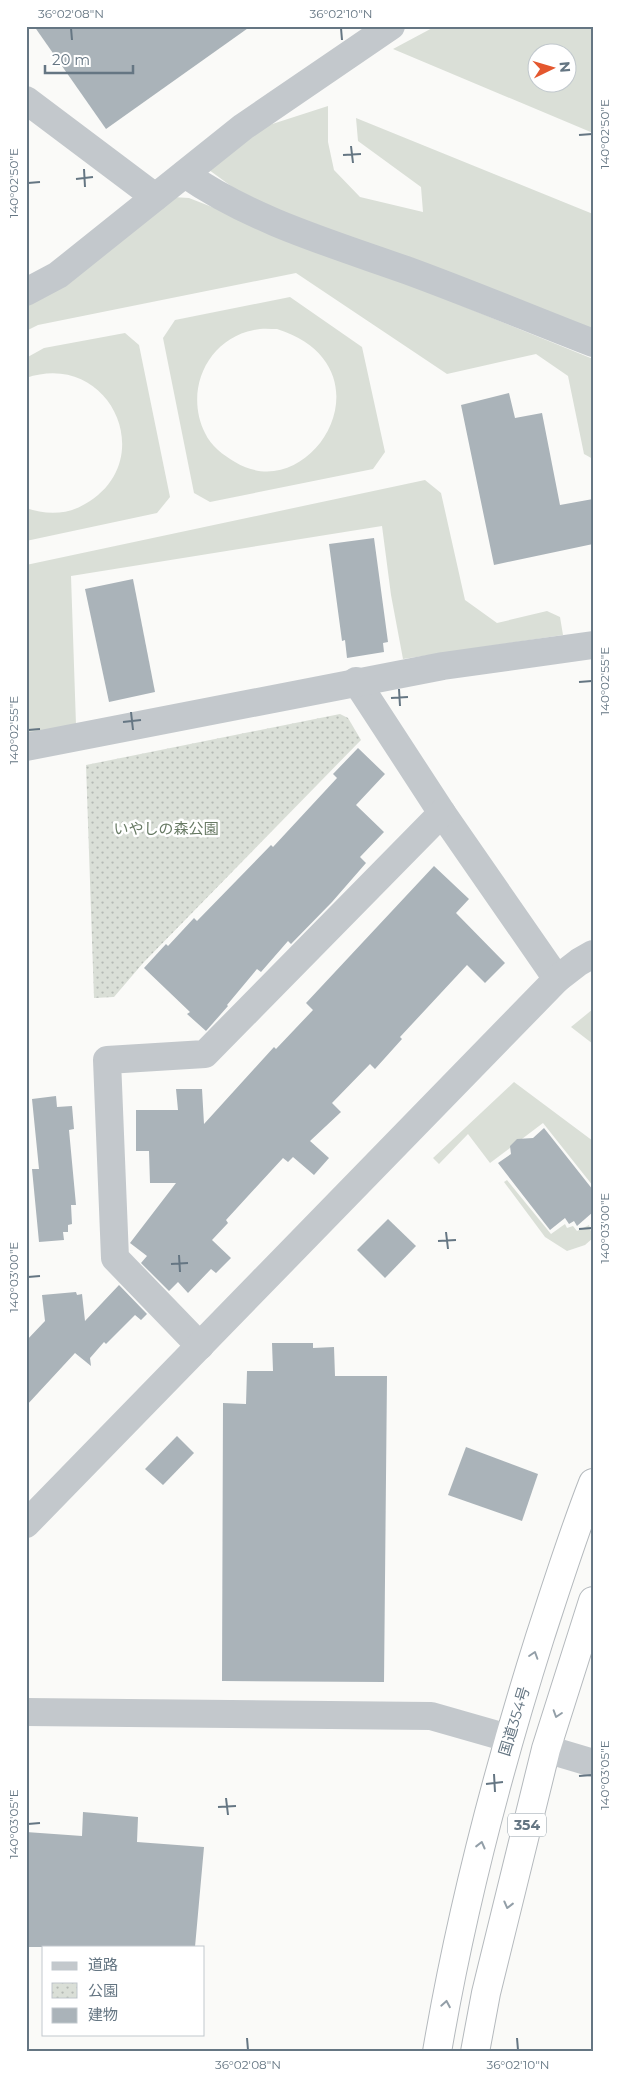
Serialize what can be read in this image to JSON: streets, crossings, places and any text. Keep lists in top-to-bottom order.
{
  "streets": {
    "highway": ["国道354号", "354"]
  },
  "parks": ["いやしの森公園"],
  "legend": ["道路", "公園", "建物"],
  "scale_bar": "20 m",
  "north": "right",
  "coordinates": [
    "36°02'08\"N",
    "36°02'10\"N",
    "140°02'50\"E",
    "140°02'55\"E",
    "140°03'00\"E",
    "140°03'05\"E"
  ]
}
